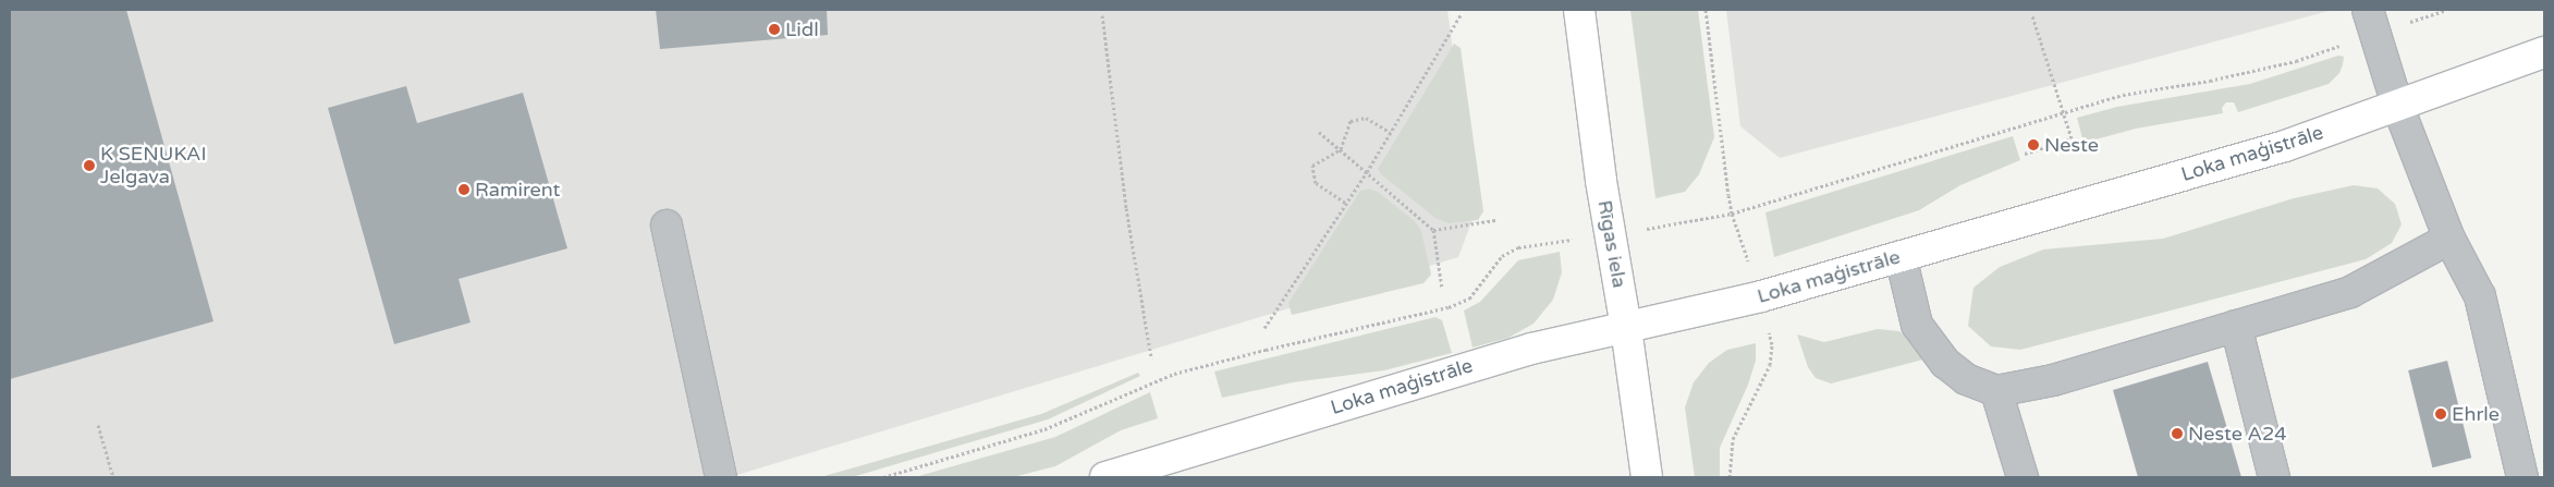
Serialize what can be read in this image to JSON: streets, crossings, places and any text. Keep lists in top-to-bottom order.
{
  "streets": {
    "main road": ["Loka maģistrāle", "Rīgas iela"]
  },
  "crossings": [
    ["Loka maģistrāle", "Rīgas iela"]
  ],
  "places": [
    "Lidl",
    "Neste",
    "K SENUKAI Jelgava",
    "Ramirent",
    "Ehrle",
    "Neste A24"
  ]
}
